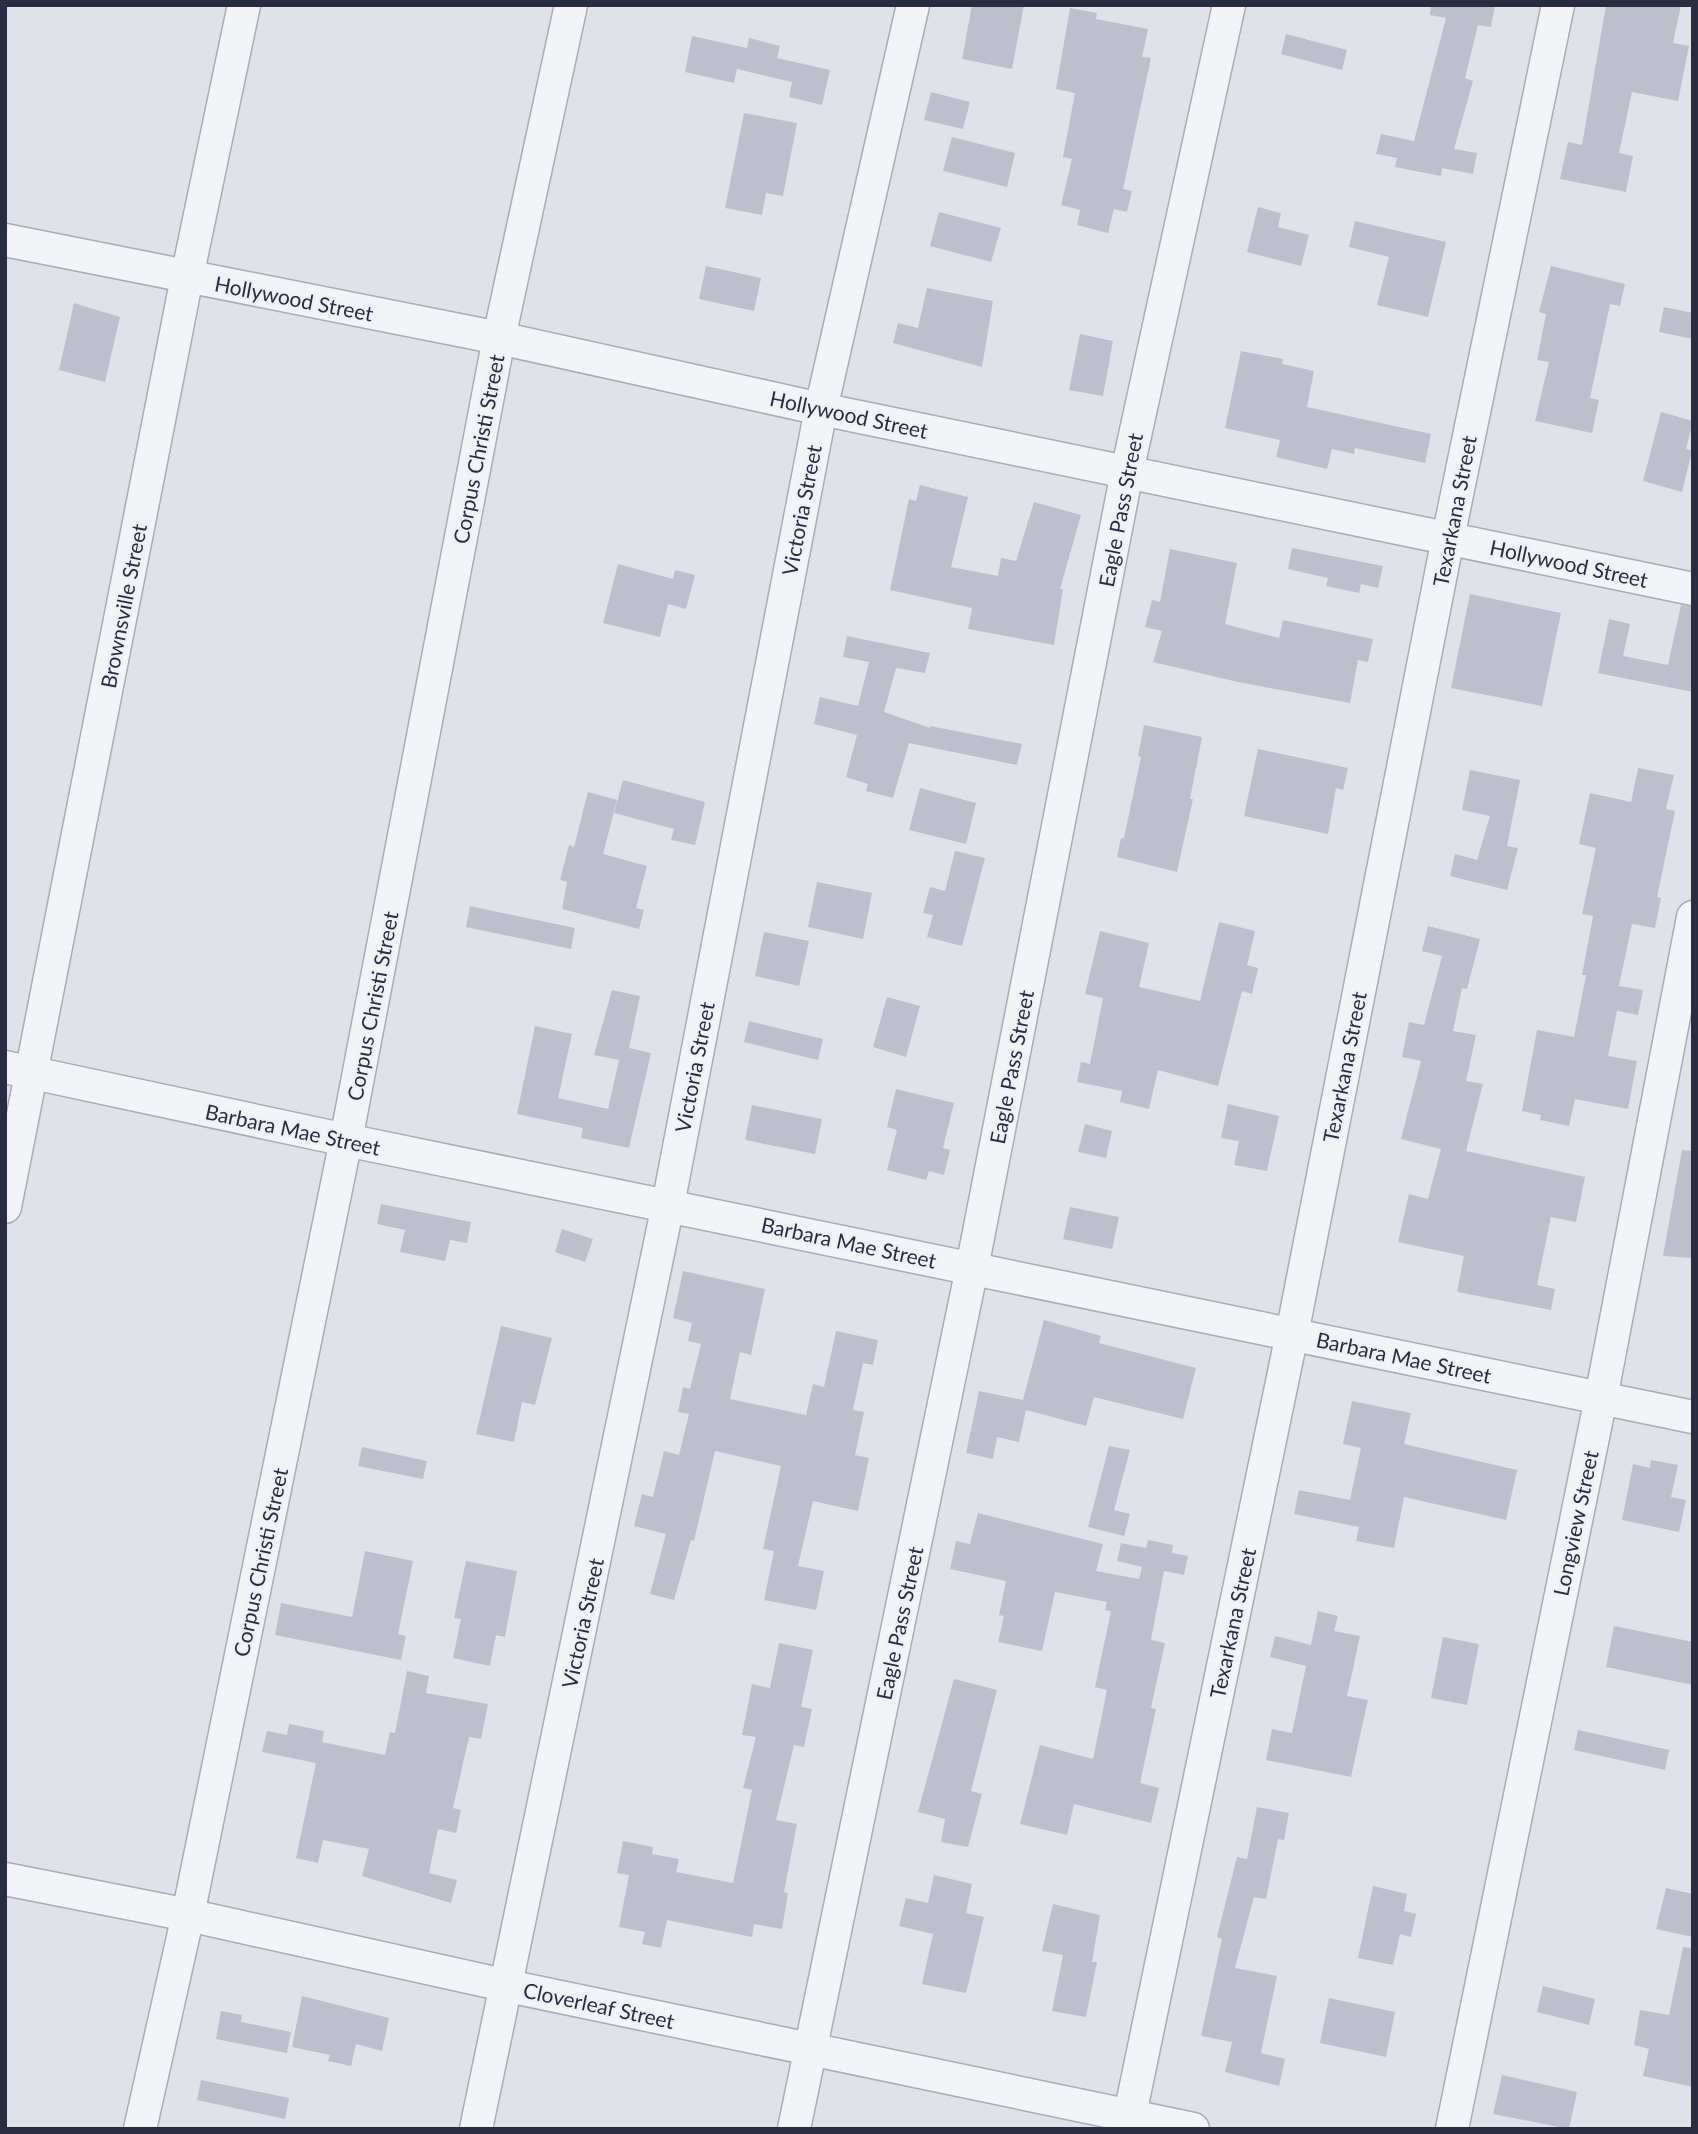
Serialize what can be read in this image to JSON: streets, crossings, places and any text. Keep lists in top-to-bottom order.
{
  "streets": {
    "street": [
      "Hollywood Street",
      "Corpus Christi Street",
      "Victoria Street",
      "Eagle Pass Street",
      "Texarkana Street",
      "Brownsville Street",
      "Barbara Mae Street",
      "Longview Street",
      "Cloverleaf Street"
    ]
  },
  "crossings": [
    ["Hollywood Street", "Corpus Christi Street"],
    ["Hollywood Street", "Victoria Street"],
    ["Hollywood Street", "Eagle Pass Street"],
    ["Hollywood Street", "Texarkana Street"],
    ["Hollywood Street", "Brownsville Street"],
    ["Corpus Christi Street", "Barbara Mae Street"],
    ["Corpus Christi Street", "Cloverleaf Street"],
    ["Victoria Street", "Barbara Mae Street"],
    ["Victoria Street", "Cloverleaf Street"],
    ["Eagle Pass Street", "Barbara Mae Street"],
    ["Eagle Pass Street", "Cloverleaf Street"],
    ["Texarkana Street", "Barbara Mae Street"],
    ["Texarkana Street", "Cloverleaf Street"],
    ["Brownsville Street", "Barbara Mae Street"],
    ["Barbara Mae Street", "Longview Street"]
  ]
}
